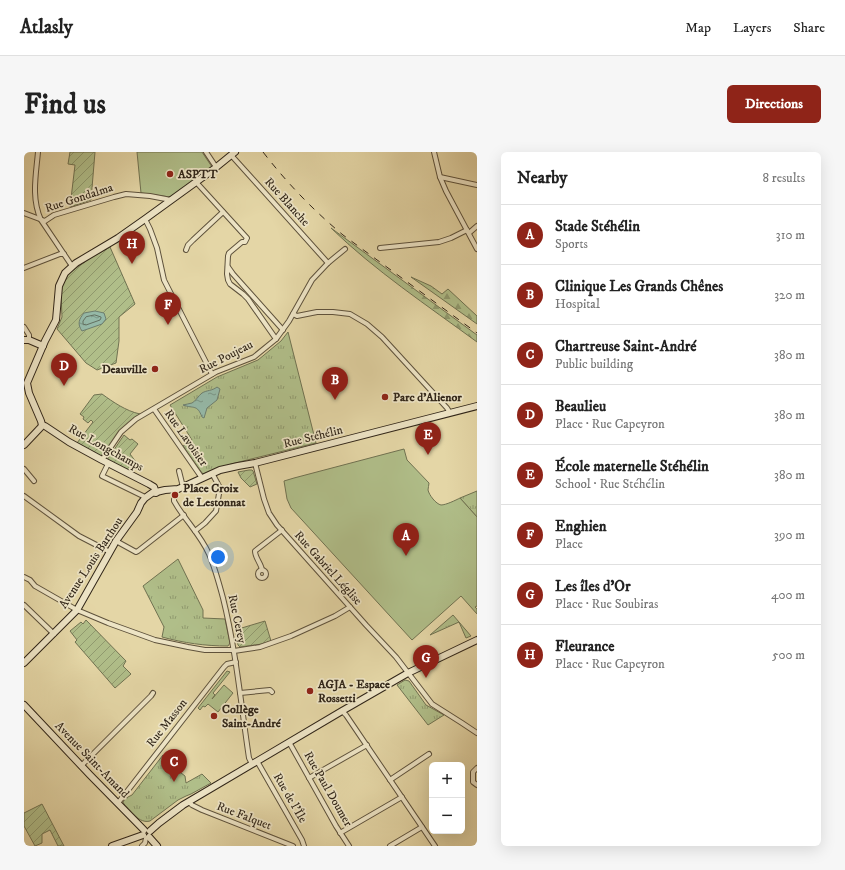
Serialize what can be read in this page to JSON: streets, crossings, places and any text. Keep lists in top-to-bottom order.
{
  "streets": {
    "street": [
      "Rue Gondalma",
      "Rue Blanche",
      "Rue Poujeau",
      "Rue Stéhélin",
      "Rue Lavoisier",
      "Rue Longchamps",
      "Avenue Louis Barthou",
      "Rue Gabriel Léglise",
      "Rue Cerey",
      "Rue Masson",
      "Avenue Saint-Amand",
      "Rue Paul Doumer",
      "Rue de l'Île",
      "Rue Falquet"
    ]
  },
  "crossings": [
    ["Rue Blanche", "Rue Poujeau"],
    ["Rue Poujeau", "Rue Lavoisier"],
    ["Rue Poujeau", "Rue Longchamps"],
    ["Rue Stéhélin", "Rue Lavoisier"],
    ["Rue Stéhélin", "Rue Longchamps"],
    ["Rue Stéhélin", "Rue Gabriel Léglise"],
    ["Rue Stéhélin", "Rue Cerey"],
    ["Rue Cerey", "Rue Masson"],
    ["Rue Cerey", "Rue de l'Île"],
    ["Rue Masson", "Avenue Saint-Amand"]
  ],
  "places": [
    "ASPTT",
    "Deauville",
    "Parc d'Alienor",
    "Place Croix de Lestonnat",
    "AGJA - Espace Rossetti",
    "Collège Saint-André"
  ],
  "page": {
    "header": "Atlasly",
    "nav": ["Map", "Layers", "Share"],
    "buttons": "Directions",
    "title": "Find us",
    "heading": ["Nearby", "8 results"],
    "list": [
      {
        "mark": "A",
        "name": "Stade Stéhélin",
        "note": "Sports",
        "value": "310 m"
      },
      {
        "mark": "B",
        "name": "Clinique Les Grands Chênes",
        "note": "Hospital",
        "value": "320 m"
      },
      {
        "mark": "C",
        "name": "Chartreuse Saint-André",
        "note": "Public building",
        "value": "380 m"
      },
      {
        "mark": "D",
        "name": "Beaulieu",
        "note": "Place · Rue Capeyron",
        "value": "380 m"
      },
      {
        "mark": "E",
        "name": "École maternelle Stéhélin",
        "note": "School · Rue Stéhélin",
        "value": "380 m"
      },
      {
        "mark": "F",
        "name": "Enghien",
        "note": "Place",
        "value": "390 m"
      },
      {
        "mark": "G",
        "name": "Les îles d'Or",
        "note": "Place · Rue Soubiras",
        "value": "400 m"
      },
      {
        "mark": "H",
        "name": "Fleurance",
        "note": "Place · Rue Capeyron",
        "value": "500 m"
      }
    ],
    "pins": [
      "H",
      "F",
      "D",
      "B",
      "E",
      "A",
      "G",
      "C"
    ],
    "map_buttons": ["+", "−"]
  }
}
